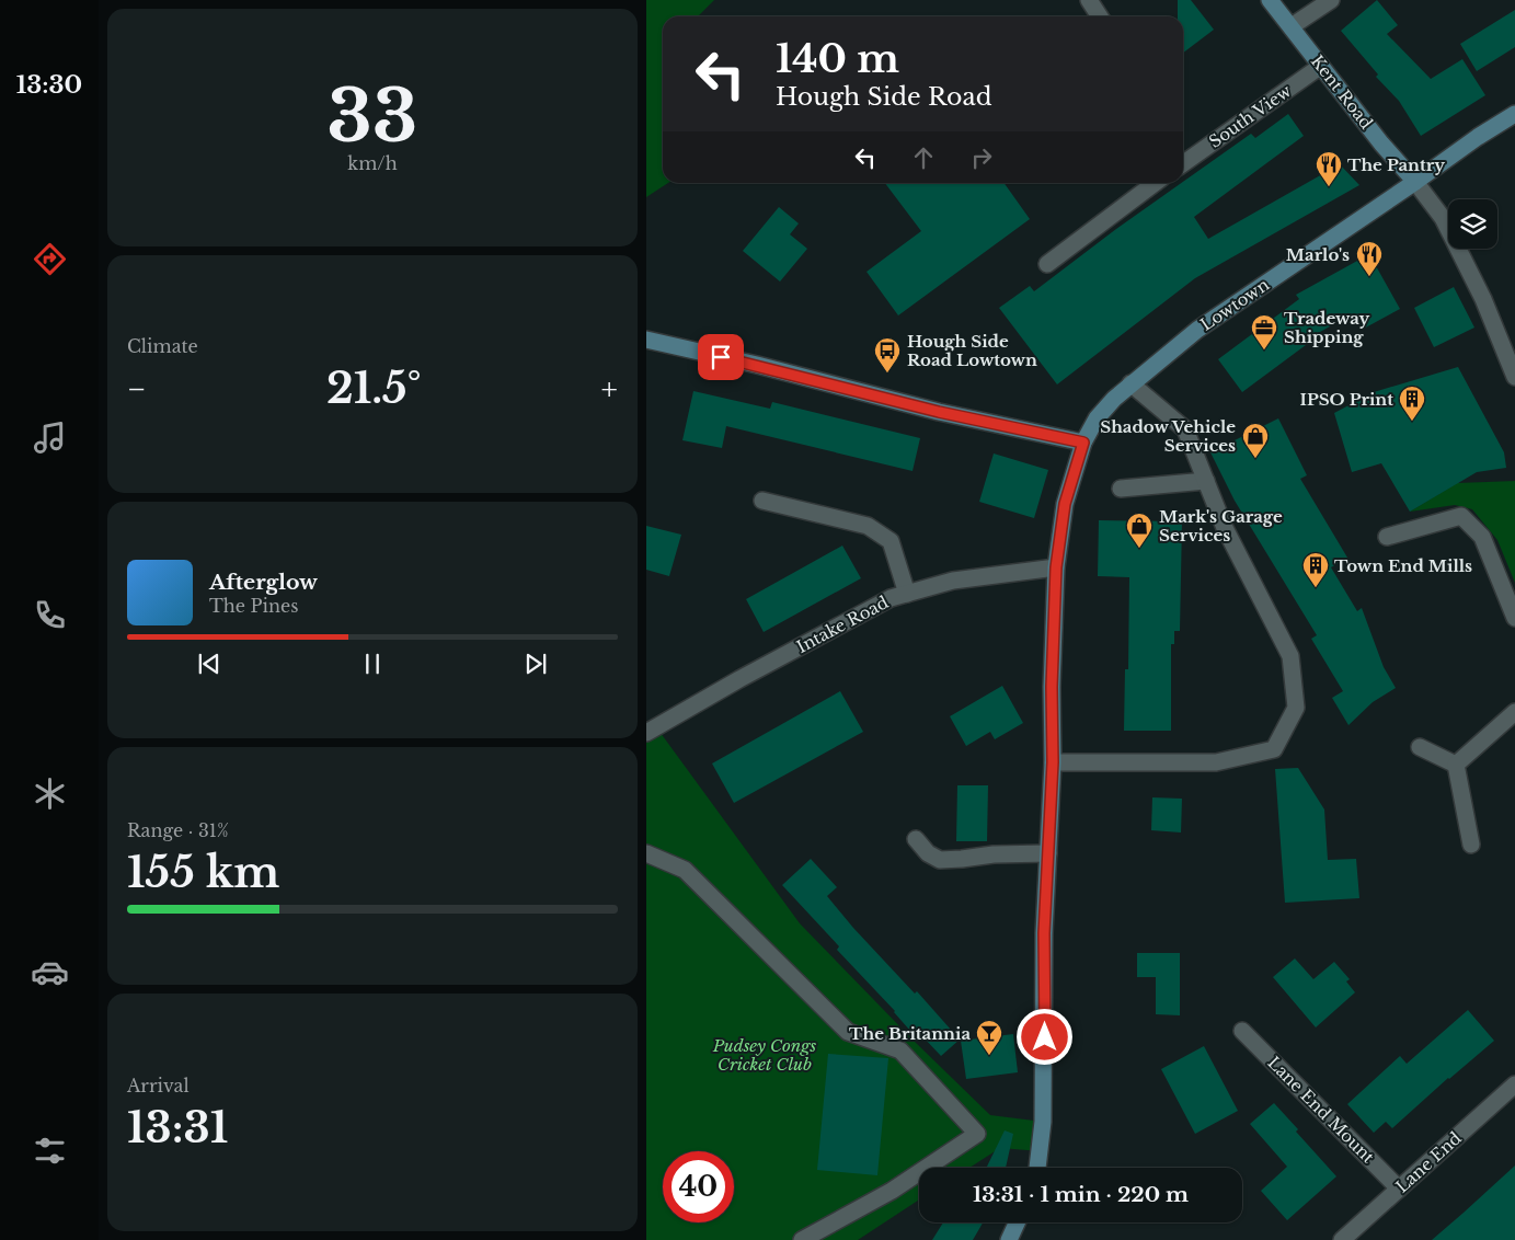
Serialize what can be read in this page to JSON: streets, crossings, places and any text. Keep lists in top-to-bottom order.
{
  "streets": {
    "street": [
      "Kent Road",
      "South View",
      "Lowtown",
      "Intake Road",
      "Lane End Mount",
      "Lane End"
    ]
  },
  "crossings": [
    ["Kent Road", "South View"],
    ["Kent Road", "Lowtown"],
    ["Lowtown", "Intake Road"],
    ["Lane End Mount", "Lane End"]
  ],
  "parks": ["Pudsey Congs Cricket Club"],
  "places": {
    "restaurant": ["The Pantry", "Marlo's"],
    "office": ["Tradeway Shipping"],
    "bus stop": ["Hough Side Road Lowtown"],
    "building": ["IPSO Print", "Town End Mills"],
    "shop": ["Shadow Vehicle Services", "Mark's Garage Services"],
    "bar": ["The Britannia"]
  },
  "page": {
    "tabs": "13:30",
    "tile": [
      ["33", "km/h"],
      "Climate",
      ["Range · 31%", "155 km"],
      ["Arrival", "13:31"]
    ],
    "turn": ["140 m", "Hough Side Road"],
    "heat": ["−", "21.5°", "+"],
    "song": ["Afterglow", "The Pines"],
    "limit": "40",
    "trip": "13:31 · 1 min · 220 m"
  }
}
